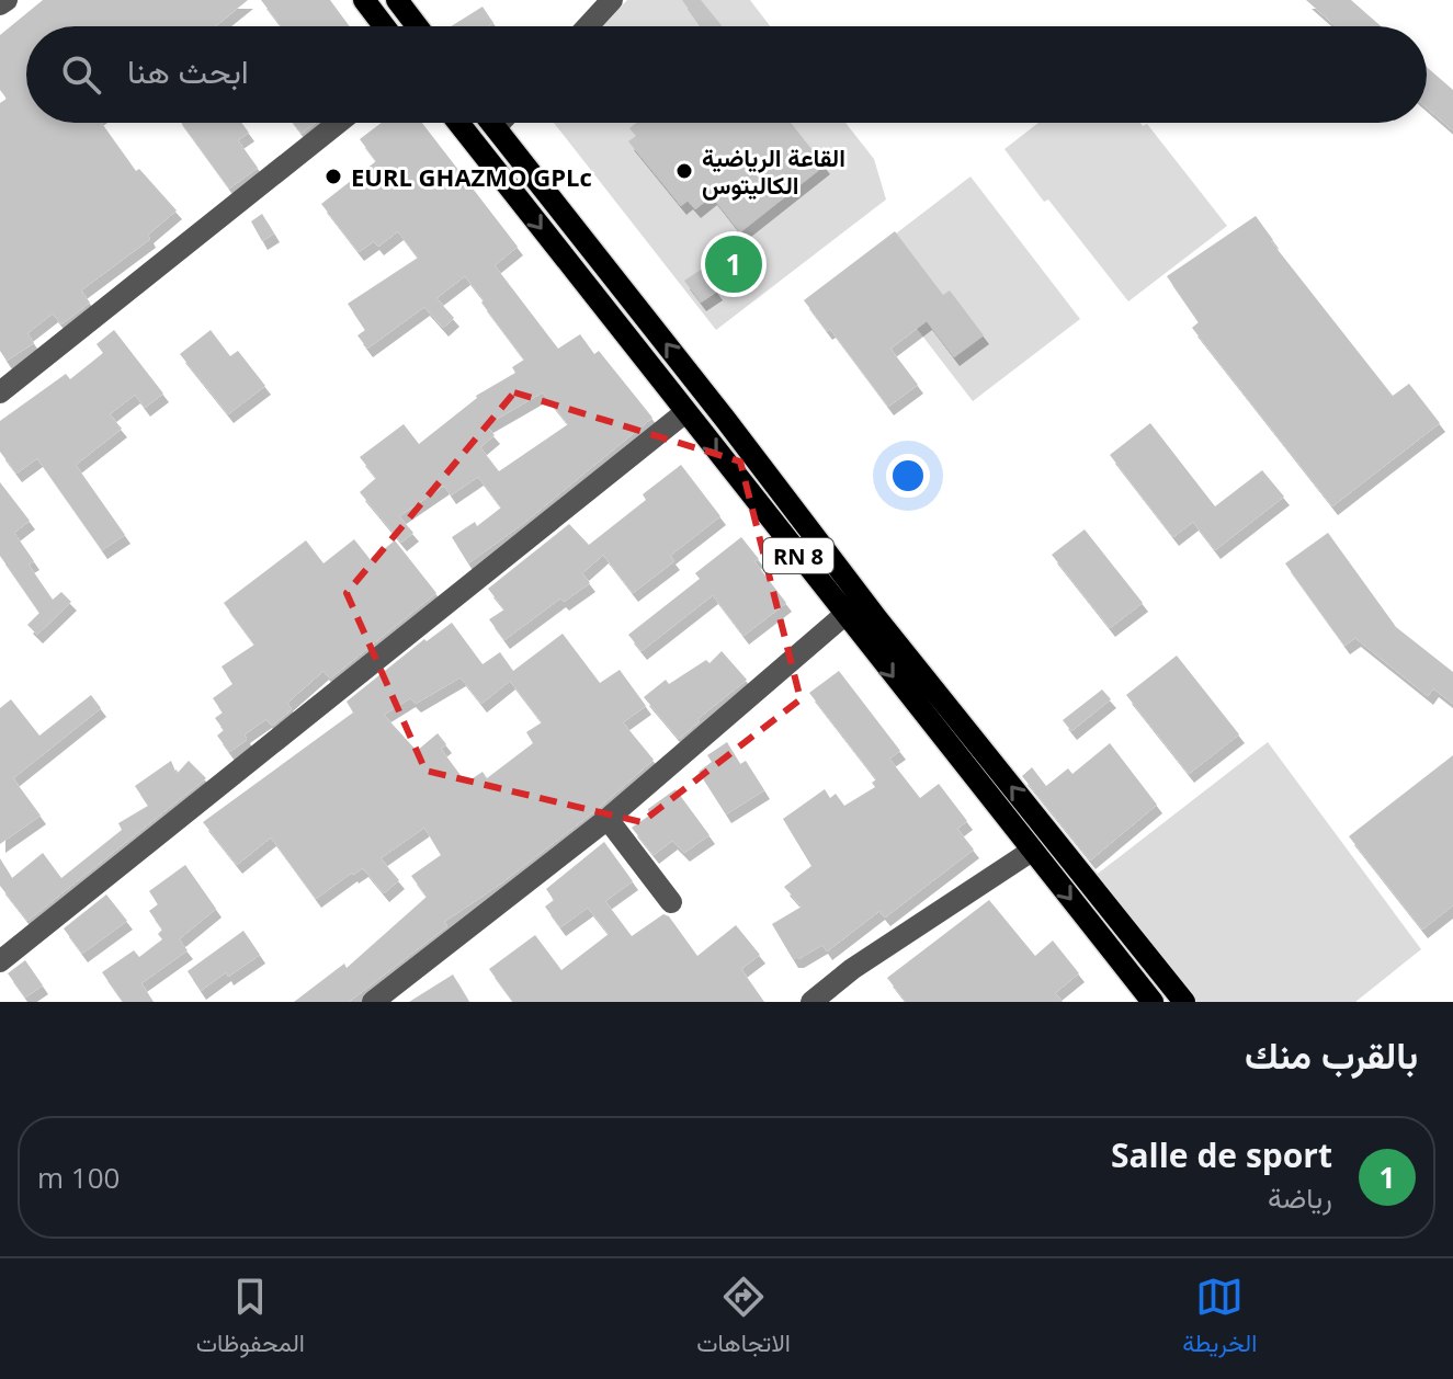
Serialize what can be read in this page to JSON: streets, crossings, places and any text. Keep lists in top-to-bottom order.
{
  "streets": {
    "main road": ["RN 8"]
  },
  "places": ["القاعة الرياضية الكاليتوس", "EURL GHAZMO GPLc"],
  "page": {
    "search": "ابحث هنا",
    "pins": "1",
    "heading": "بالقرب منك",
    "list": [
      {
        "mark": "1",
        "name": "Salle de sport",
        "note": "رياضة",
        "value": "100 m"
      }
    ],
    "nav": ["الخريطة", "الاتجاهات", "المحفوظات"]
  }
}
